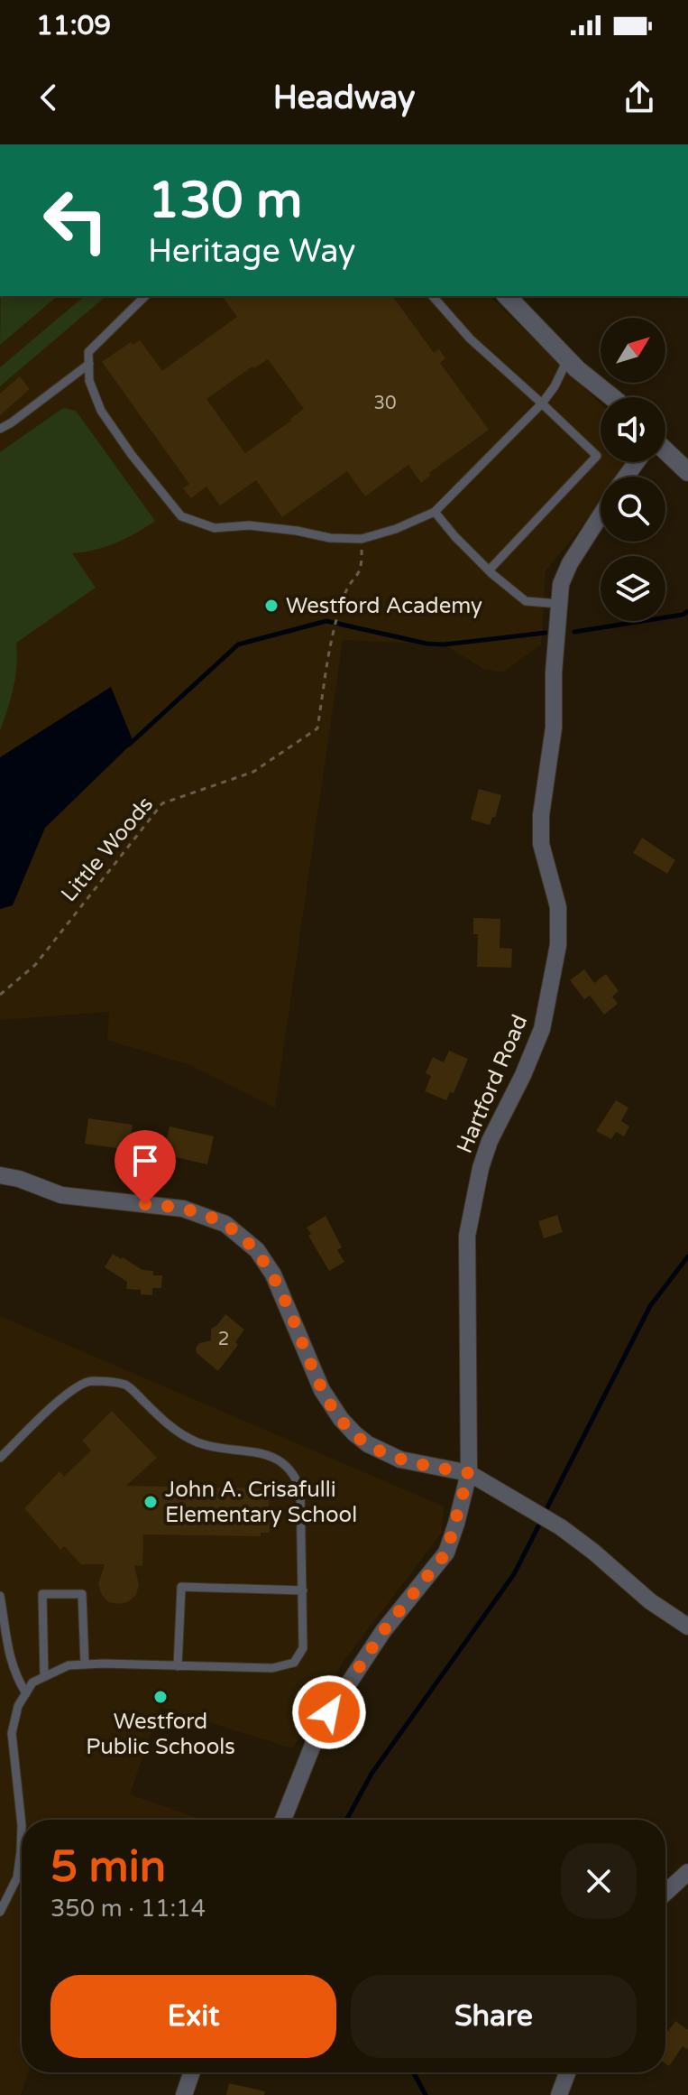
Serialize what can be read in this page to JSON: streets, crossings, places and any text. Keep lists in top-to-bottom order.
{
  "streets": {
    "street": ["Hartford Road"],
    "path": ["Little Woods"]
  },
  "places": ["Westford Academy", "John A. Crisafulli Elementary School", "Westford Public Schools"],
  "house_numbers": ["30", "2"],
  "north": "top right",
  "page": {
    "status": "11:09",
    "header": "Headway",
    "turn": ["130 m", "Heritage Way"],
    "heading": ["5 min", "350 m · 11:14"],
    "buttons": ["Exit", "Share"]
  }
}
